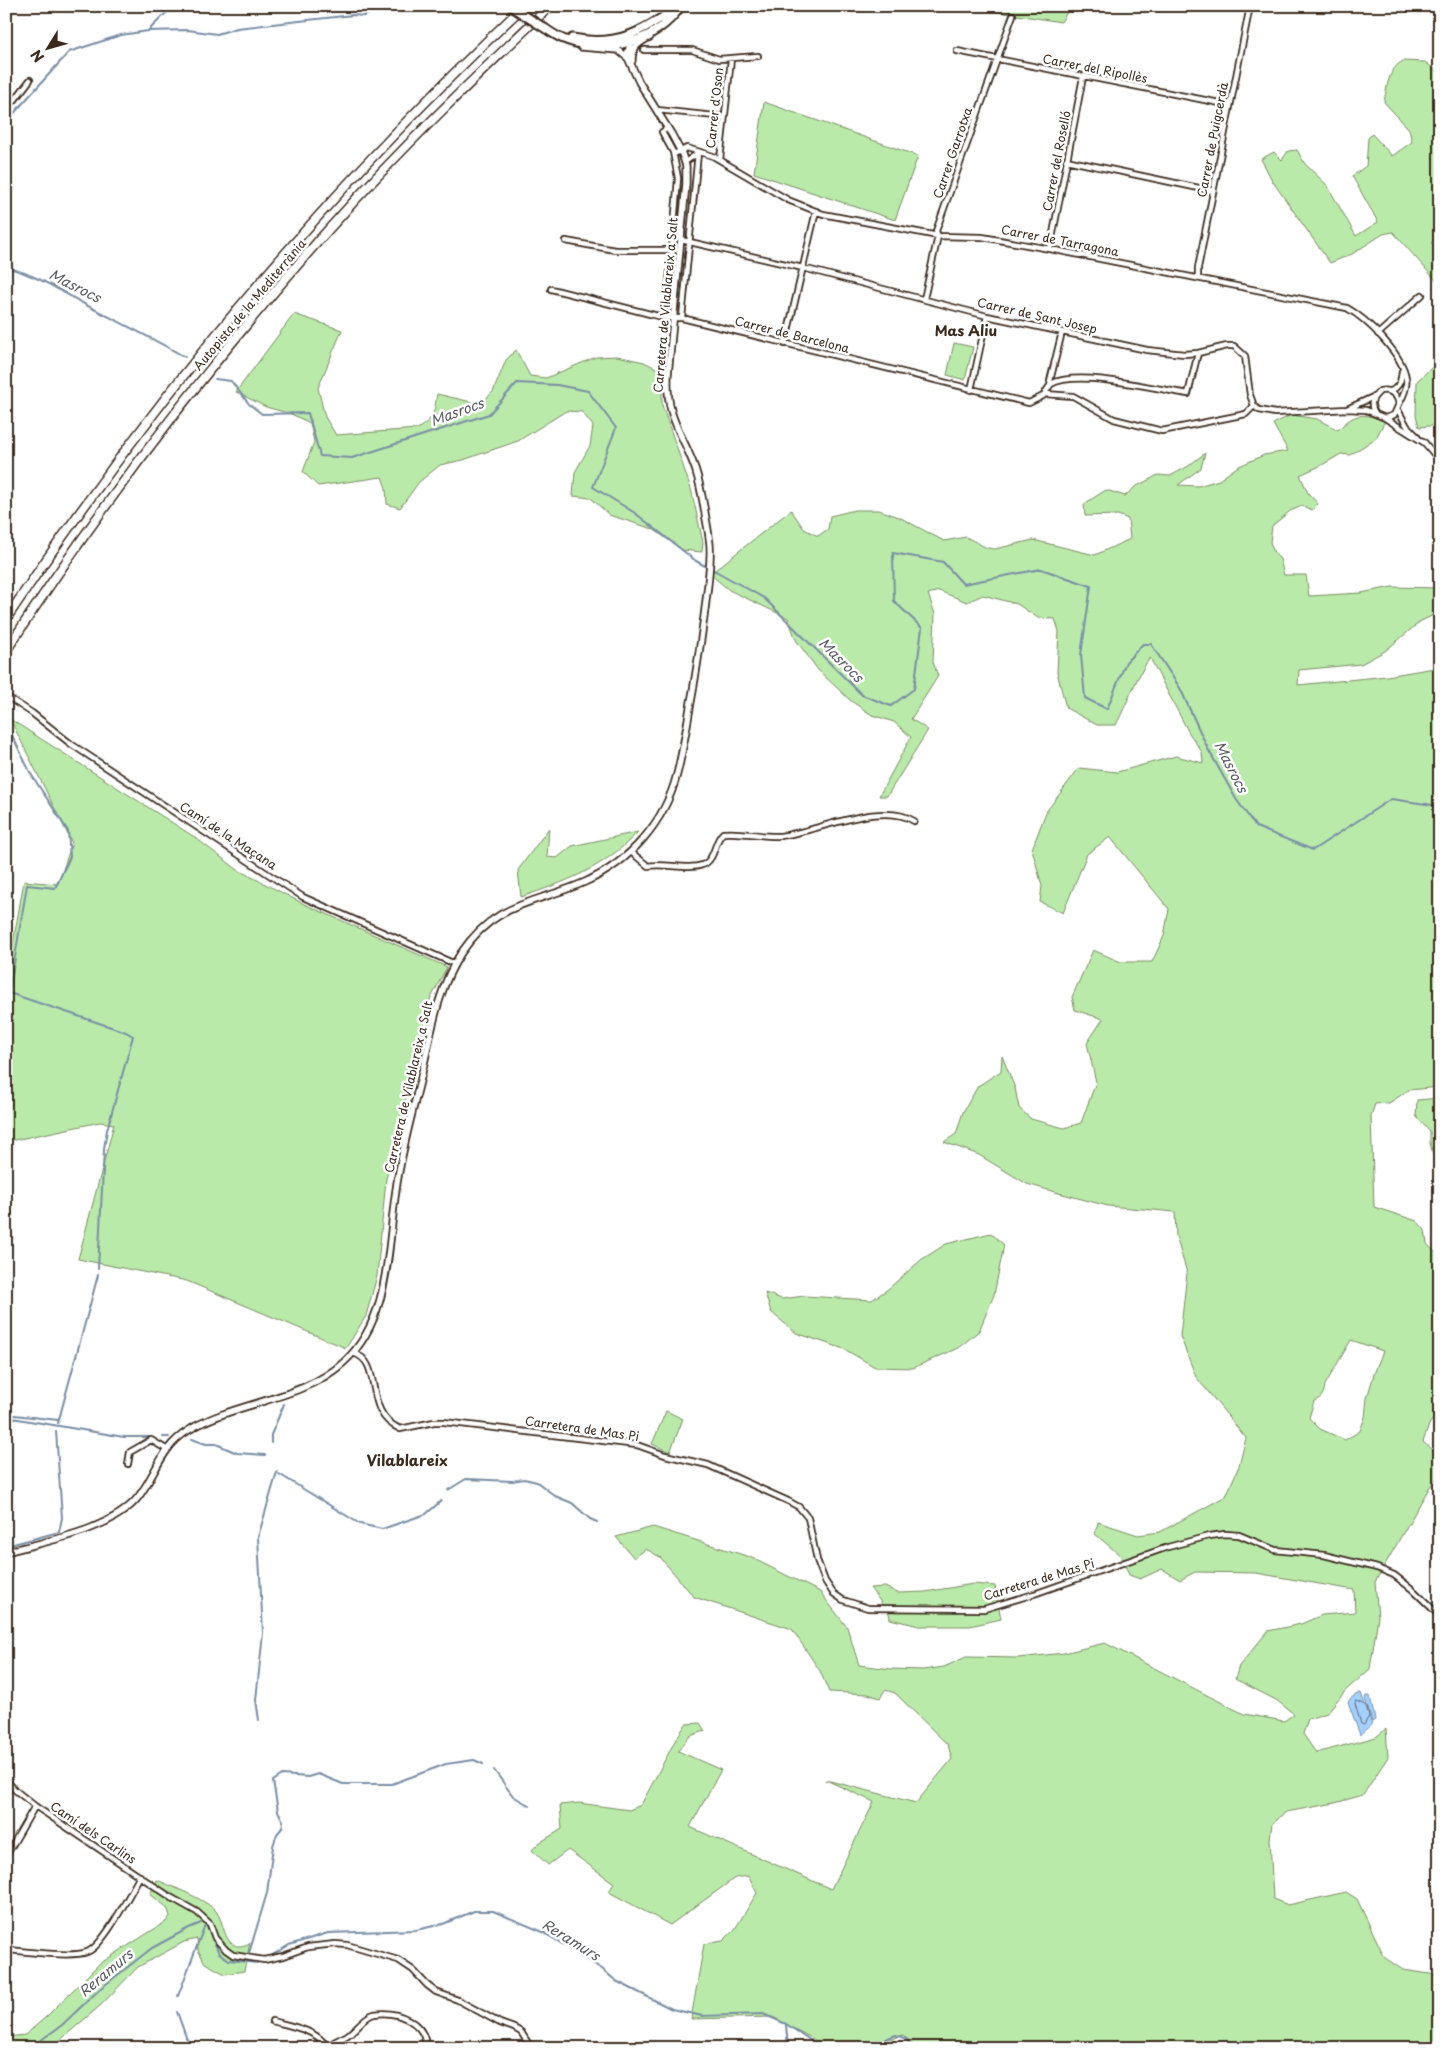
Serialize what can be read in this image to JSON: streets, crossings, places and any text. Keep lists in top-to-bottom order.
{
  "streets": {
    "highway": ["Autopista de la Mediterrània"],
    "street": [
      "Carrer del Ripollès",
      "Carrer d'Oson",
      "Carrer de Puigcerdà",
      "Carrer Garrotxa",
      "Carrer del Roselló",
      "Carrer de Tarragona",
      "Carretera de Vilablareix a Salt",
      "Carrer de Sant Josep",
      "Carrer de Barcelona",
      "Camí de la Maçana",
      "Carretera de Mas Pi",
      "Camí dels Carlins"
    ]
  },
  "crossings": [
    ["Carrer del Ripollès", "Carrer de Puigcerdà"],
    ["Carrer del Ripollès", "Carrer Garrotxa"],
    ["Carrer del Ripollès", "Carrer del Roselló"],
    ["Carrer d'Oson", "Carrer de Tarragona"],
    ["Carrer de Puigcerdà", "Carrer de Tarragona"],
    ["Carrer Garrotxa", "Carrer de Tarragona"],
    ["Carrer Garrotxa", "Carrer de Sant Josep"],
    ["Carrer del Roselló", "Carrer de Tarragona"],
    ["Carrer de Tarragona", "Carretera de Vilablareix a Salt"],
    ["Carretera de Vilablareix a Salt", "Carrer de Sant Josep"],
    ["Carretera de Vilablareix a Salt", "Carrer de Barcelona"],
    ["Carretera de Vilablareix a Salt", "Camí de la Maçana"],
    ["Carretera de Vilablareix a Salt", "Carretera de Mas Pi"]
  ],
  "districts": ["Mas Aliu", "Vilablareix"],
  "water": ["Masrocs", "Reramurs"],
  "north": "bottom left"
}
